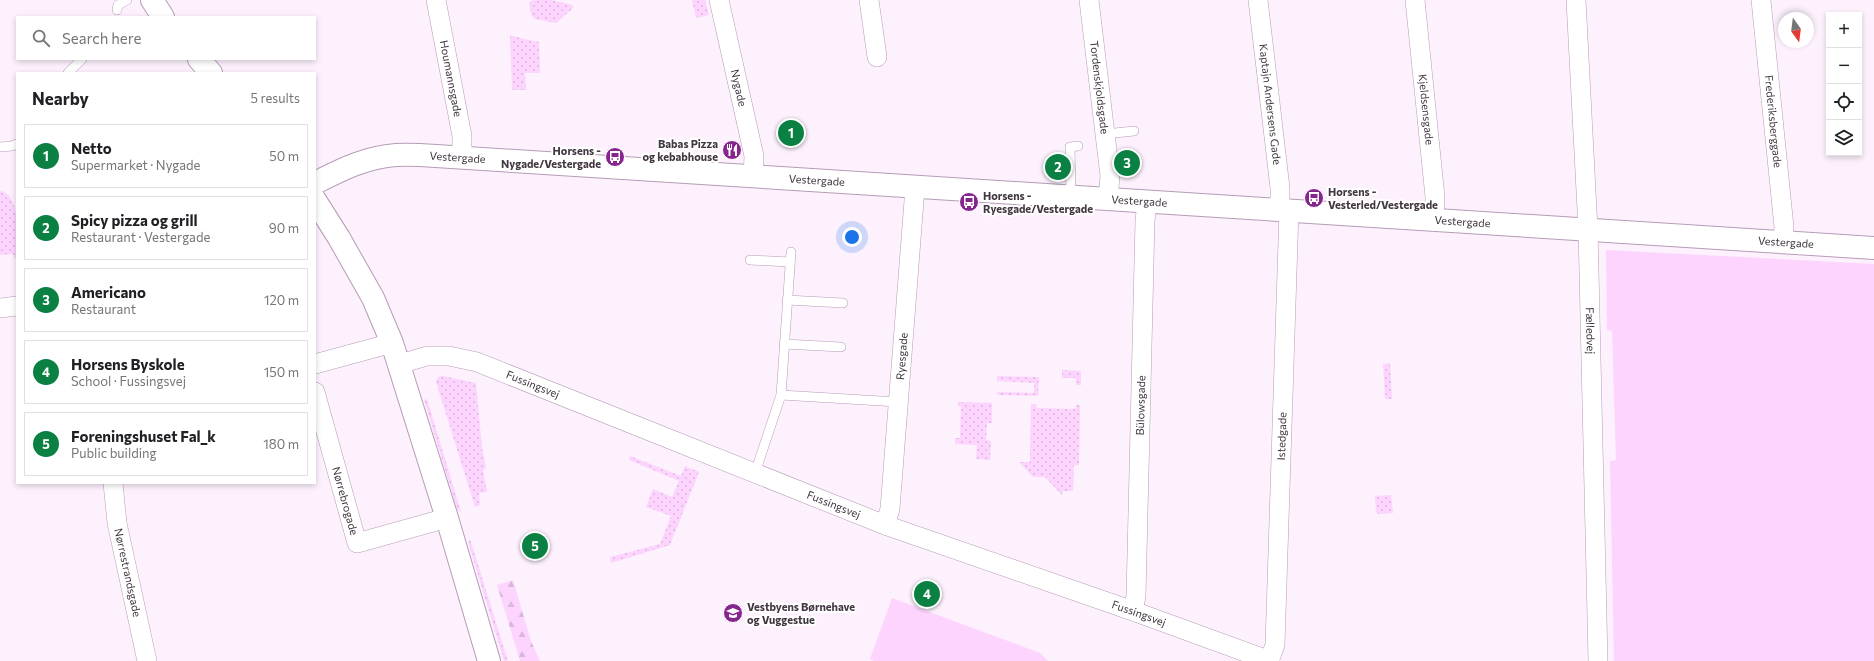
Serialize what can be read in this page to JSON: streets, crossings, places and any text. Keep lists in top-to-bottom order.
{
  "streets": {
    "main road": ["Vestergade"],
    "street": [
      "Houmannsgade",
      "Tordenskjoldsgade",
      "Nygade",
      "Kaptajn Andersens Gade",
      "Kjeldsensgade",
      "Frederiksberggade",
      "Fælledvej",
      "Ryesgade",
      "Fussingsvej",
      "Bülowsgade",
      "Istedgade",
      "Nørrebrogade",
      "Nørrestrandsgade"
    ]
  },
  "crossings": [
    ["Houmannsgade", "Vestergade"],
    ["Tordenskjoldsgade", "Vestergade"],
    ["Nygade", "Vestergade"],
    ["Kaptajn Andersens Gade", "Vestergade"],
    ["Kaptajn Andersens Gade", "Istedgade"],
    ["Kjeldsensgade", "Vestergade"],
    ["Frederiksberggade", "Vestergade"],
    ["Vestergade", "Fælledvej"],
    ["Vestergade", "Ryesgade"],
    ["Vestergade", "Bülowsgade"],
    ["Vestergade", "Istedgade"],
    ["Ryesgade", "Fussingsvej"],
    ["Fussingsvej", "Bülowsgade"],
    ["Fussingsvej", "Istedgade"]
  ],
  "places": {
    "restaurant": ["Babas Pizza og kebabhouse"],
    "bus stop": ["Horsens - Nygade/Vestergade", "Horsens - Vesterled/Vestergade", "Horsens - Ryesgade/Vestergade"],
    "school or university": ["Vestbyens Børnehave og Vuggestue"]
  },
  "north": "bottom",
  "page": {
    "map_buttons": ["+", "−"],
    "search": "Search here",
    "heading": ["Nearby", "5 results"],
    "pins": [
      "1",
      "3",
      "2",
      "5",
      "4"
    ],
    "list": [
      {
        "mark": "1",
        "name": "Netto",
        "note": "Supermarket · Nygade",
        "value": "50 m"
      },
      {
        "mark": "2",
        "name": "Spicy pizza og grill",
        "note": "Restaurant · Vestergade",
        "value": "90 m"
      },
      {
        "mark": "3",
        "name": "Americano",
        "note": "Restaurant",
        "value": "120 m"
      },
      {
        "mark": "4",
        "name": "Horsens Byskole",
        "note": "School · Fussingsvej",
        "value": "150 m"
      },
      {
        "mark": "5",
        "name": "Foreningshuset Fal_k",
        "note": "Public building",
        "value": "180 m"
      }
    ]
  }
}
